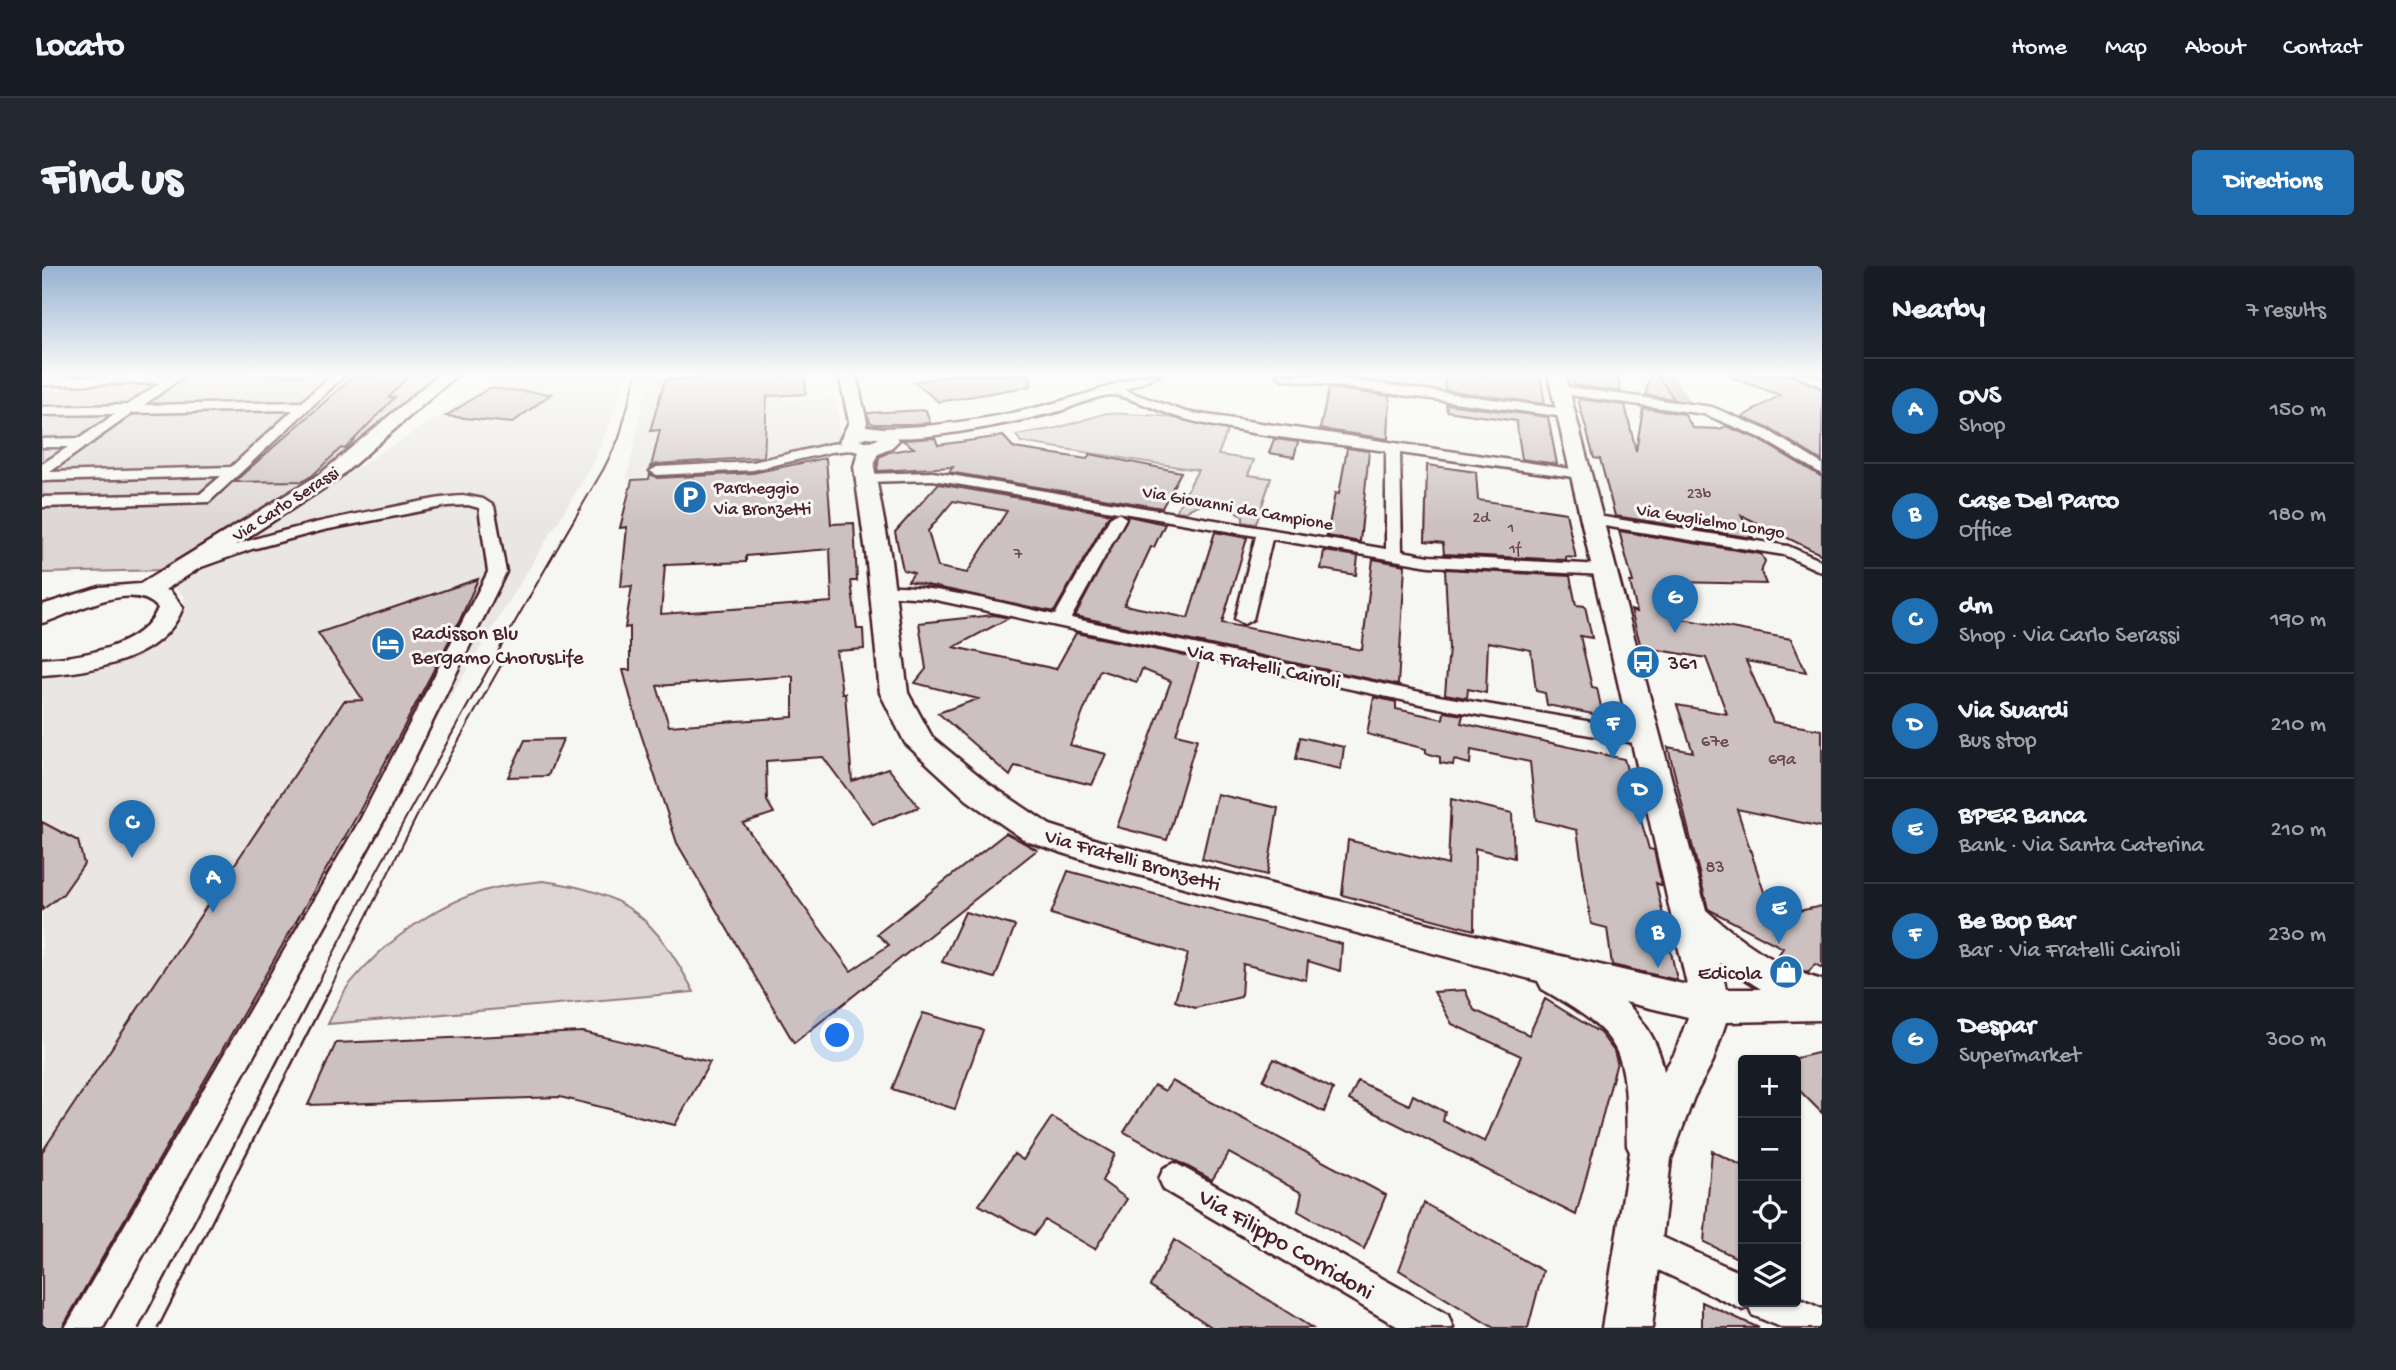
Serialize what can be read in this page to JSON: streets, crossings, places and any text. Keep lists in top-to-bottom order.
{
  "streets": {
    "street": [
      "Via Carlo Serassi",
      "Via Giovanni da Campione",
      "Via Guglielmo Longo",
      "Via Fratelli Cairoli",
      "Via Fratelli Bronzetti",
      "Via Filippo Corridoni"
    ]
  },
  "crossings": [
    ["Via Giovanni da Campione", "Via Fratelli Bronzetti"],
    ["Via Fratelli Cairoli", "Via Fratelli Bronzetti"]
  ],
  "places": {
    "parking": ["Parcheggio Via Bronzetti"],
    "hotel": ["Radisson Blu Bergamo ChorusLife"],
    "bus stop": ["361"],
    "shop": ["Edicola"]
  },
  "house_numbers": [
    "23b",
    "2d",
    "1",
    "1f",
    "7",
    "67e",
    "69a",
    "83"
  ],
  "page": {
    "header": "Locato",
    "nav": [
      "Home",
      "Map",
      "About",
      "Contact"
    ],
    "buttons": "Directions",
    "title": "Find us",
    "heading": ["Nearby", "7 results"],
    "list": [
      {
        "mark": "A",
        "name": "OVS",
        "note": "Shop",
        "value": "150 m"
      },
      {
        "mark": "B",
        "name": "Case Del Parco",
        "note": "Office",
        "value": "180 m"
      },
      {
        "mark": "C",
        "name": "dm",
        "note": "Shop · Via Carlo Serassi",
        "value": "190 m"
      },
      {
        "mark": "D",
        "name": "Via Suardi",
        "note": "Bus stop",
        "value": "210 m"
      },
      {
        "mark": "E",
        "name": "BPER Banca",
        "note": "Bank · Via Santa Caterina",
        "value": "210 m"
      },
      {
        "mark": "F",
        "name": "Be Bop Bar",
        "note": "Bar · Via Fratelli Cairoli",
        "value": "230 m"
      },
      {
        "mark": "G",
        "name": "Despar",
        "note": "Supermarket",
        "value": "300 m"
      }
    ],
    "pins": [
      "G",
      "F",
      "D",
      "C",
      "A",
      "E",
      "B"
    ],
    "map_buttons": ["+", "−"]
  }
}
